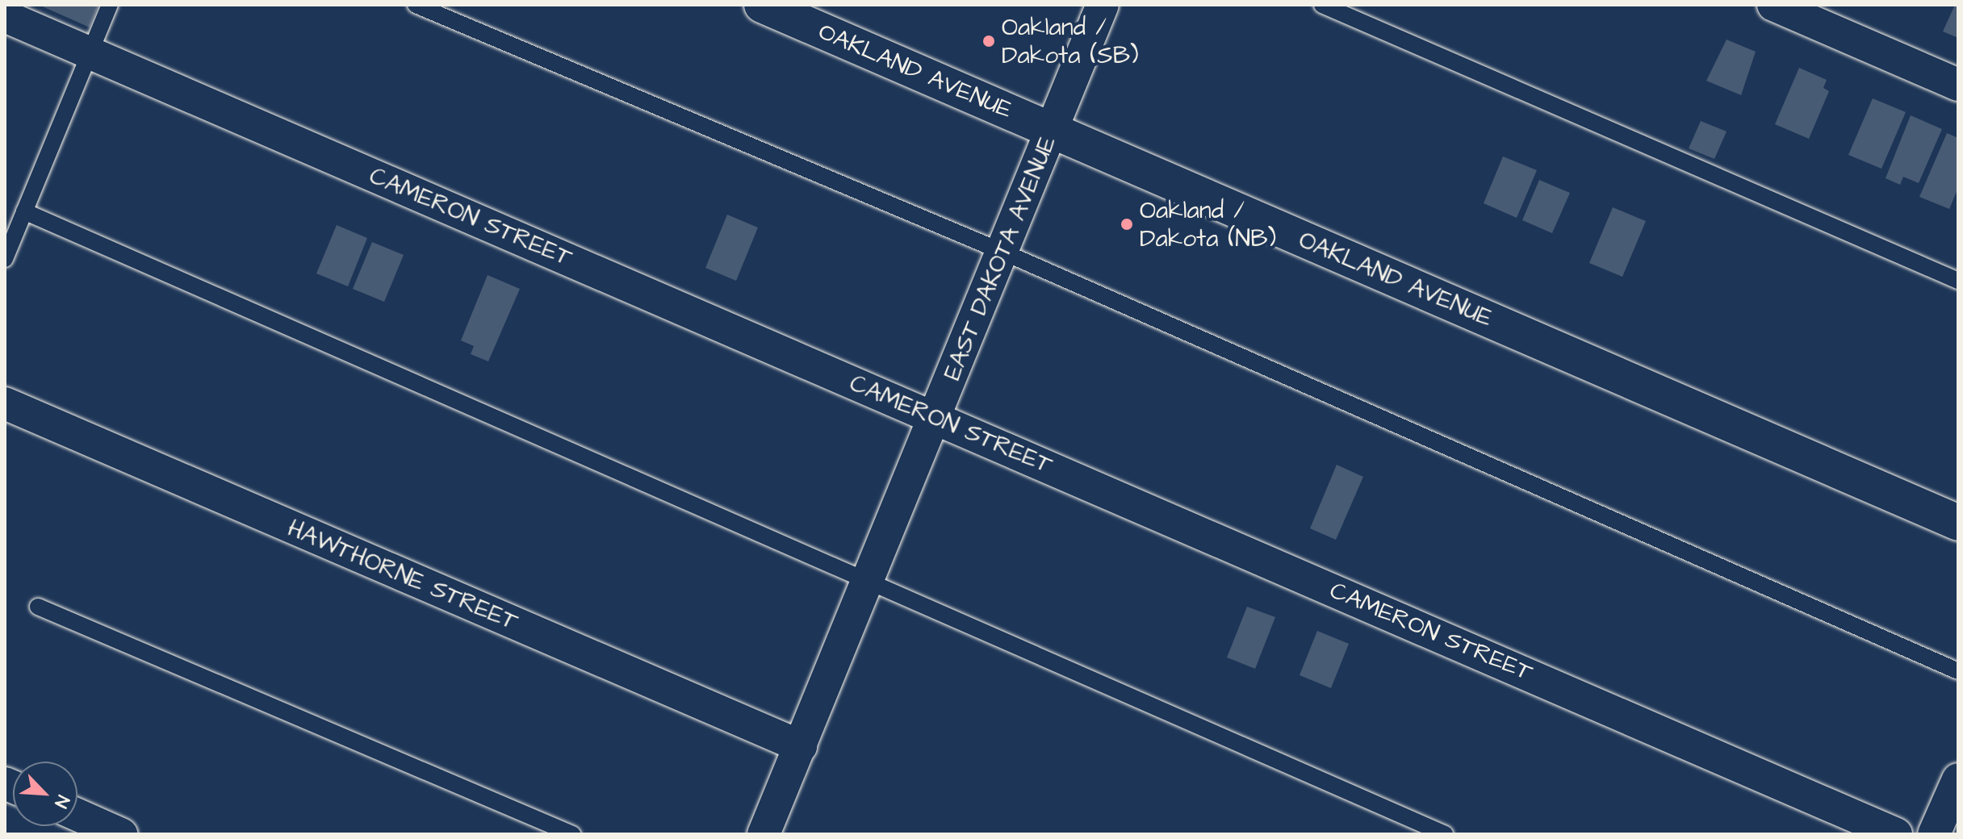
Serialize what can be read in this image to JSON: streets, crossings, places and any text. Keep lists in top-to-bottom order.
{
  "streets": {
    "street": [
      "OAKLAND AVENUE",
      "CAMERON STREET",
      "EAST DAKOTA AVENUE",
      "HAWTHORNE STREET"
    ]
  },
  "crossings": [
    ["OAKLAND AVENUE", "EAST DAKOTA AVENUE"],
    ["CAMERON STREET", "EAST DAKOTA AVENUE"],
    ["EAST DAKOTA AVENUE", "HAWTHORNE STREET"]
  ],
  "places": ["Oakland / Dakota (SB)", "Oakland / Dakota (NB)"],
  "north": "bottom right"
}
